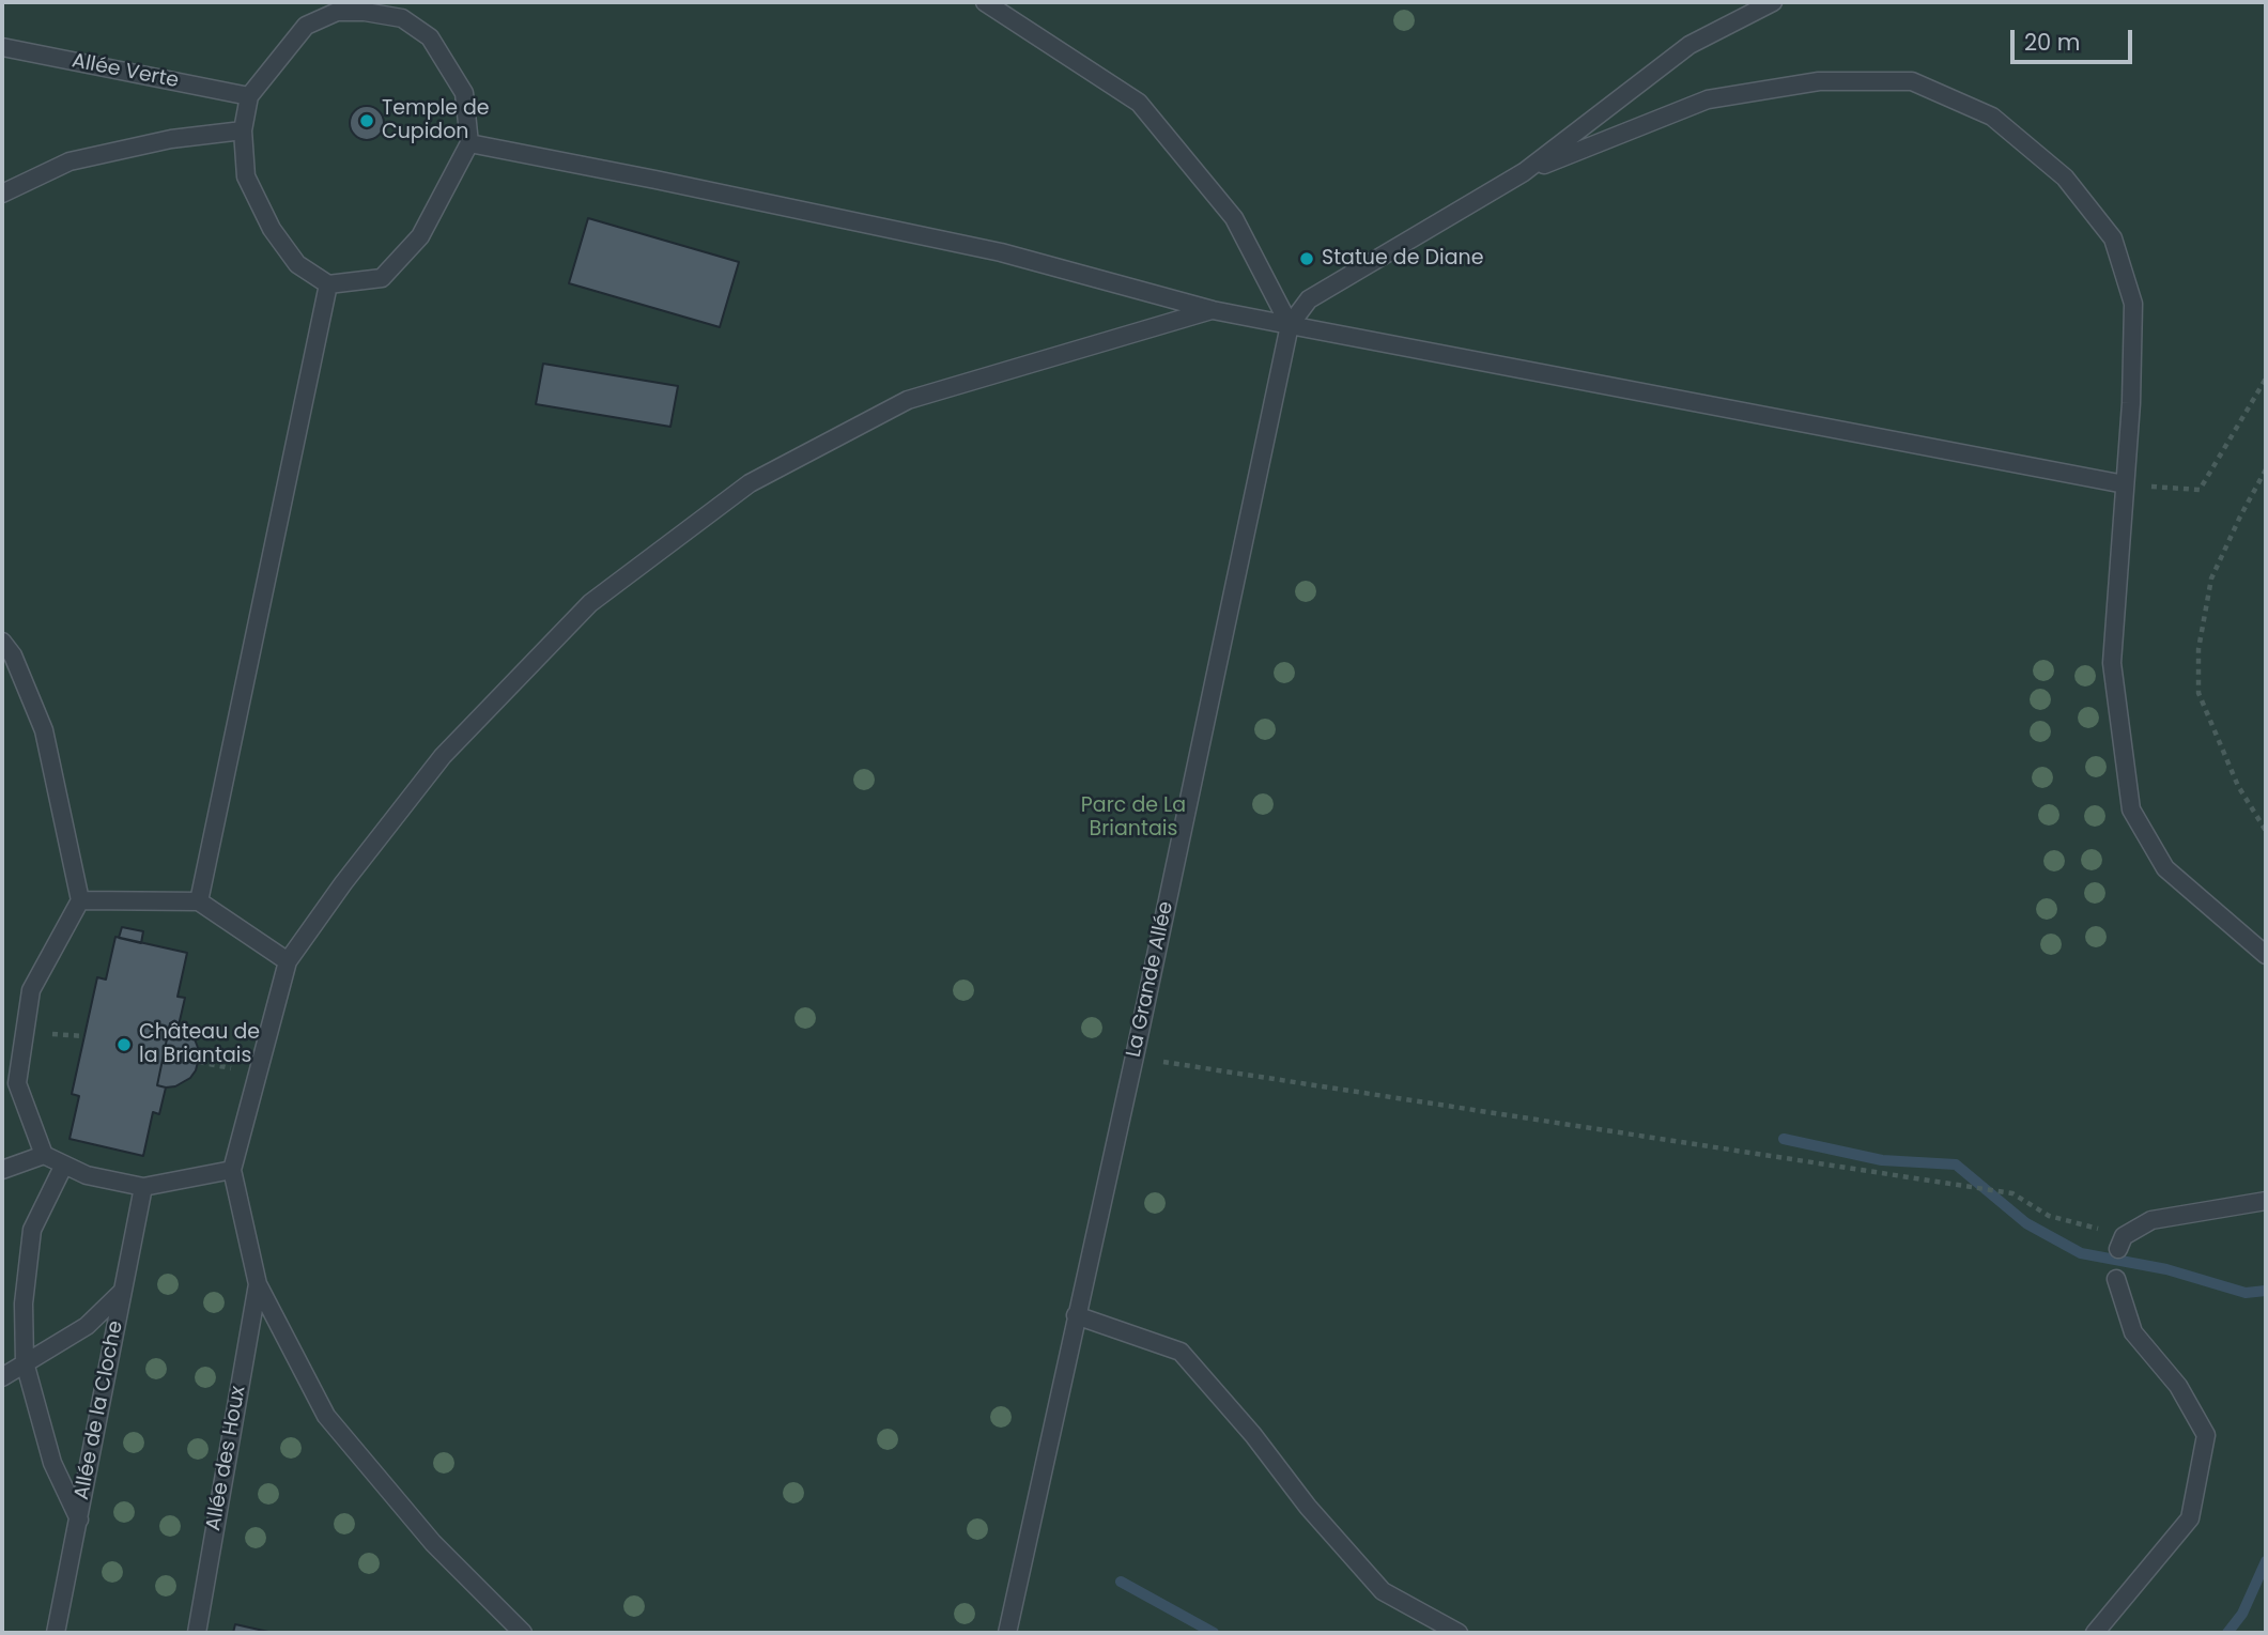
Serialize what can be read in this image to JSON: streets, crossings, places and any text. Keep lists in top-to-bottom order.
{
  "streets": {
    "lane": [
      "Allée Verte",
      "La Grande Allée",
      "Allée de la Cloche",
      "Allée des Houx"
    ]
  },
  "parks": ["Parc de La Briantais"],
  "places": ["Temple de Cupidon", "Statue de Diane", "Château de la Briantais"],
  "scale_bar": "20 m"
}
